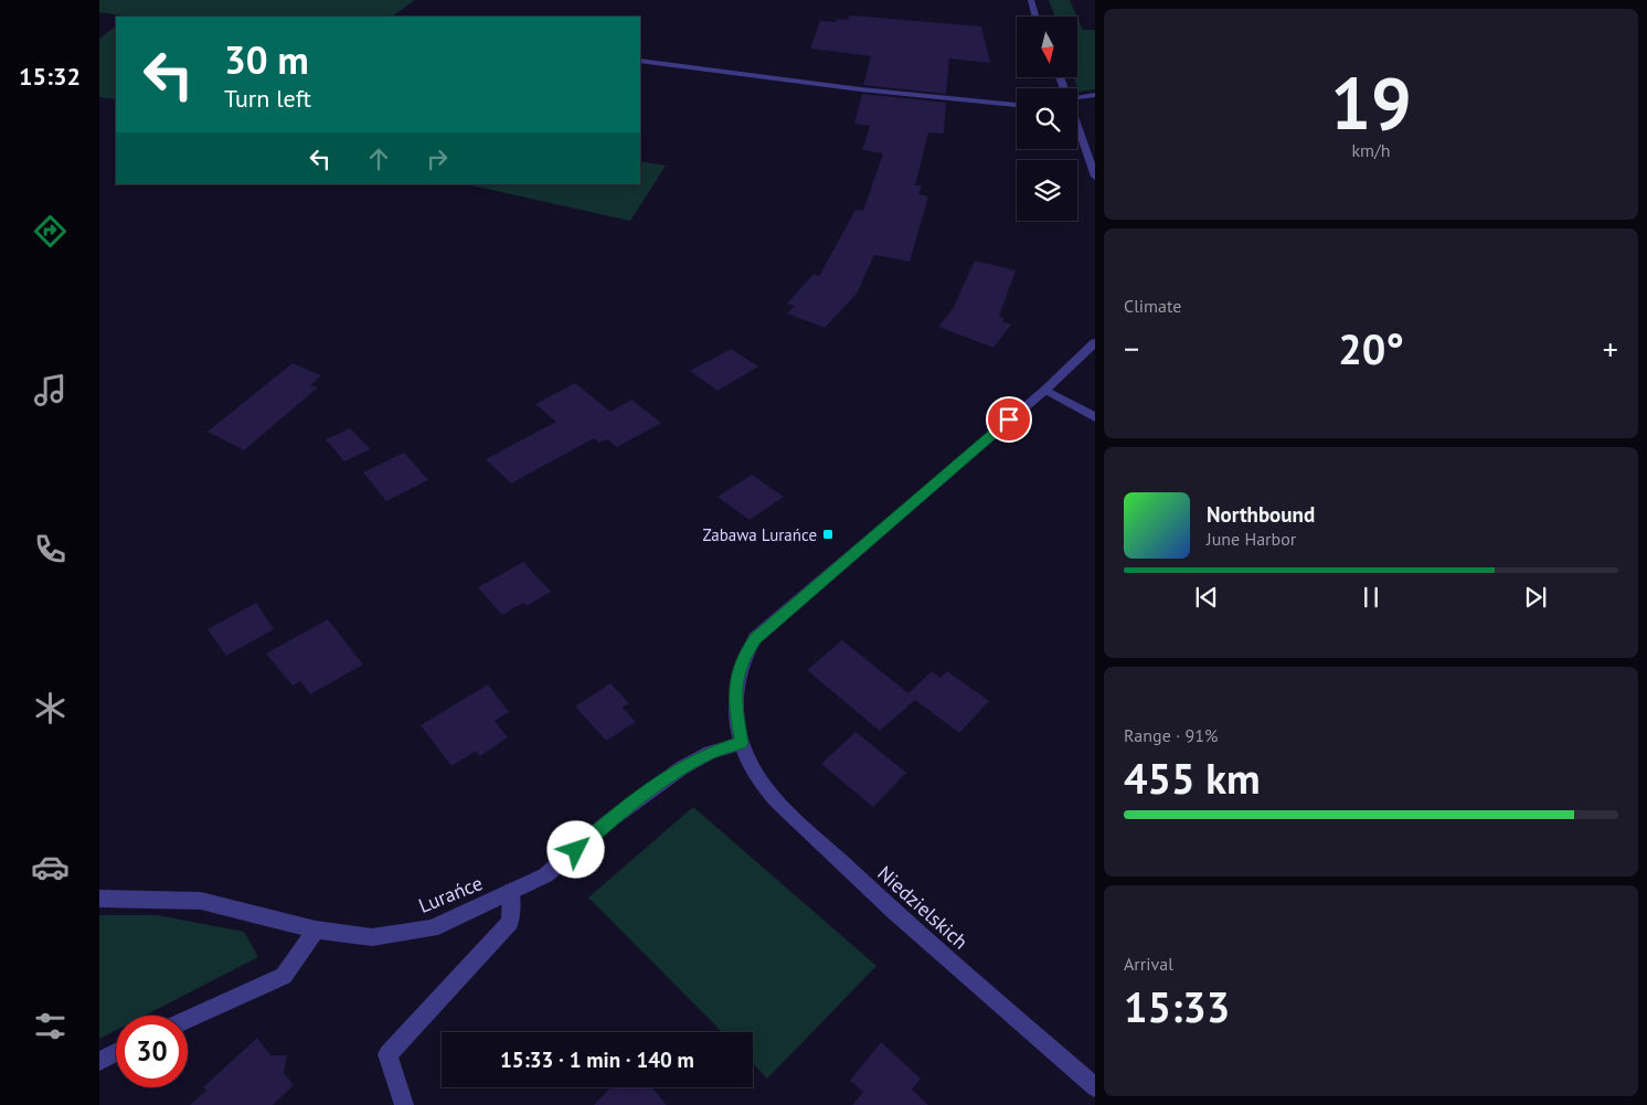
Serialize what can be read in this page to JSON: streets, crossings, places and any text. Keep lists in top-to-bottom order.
{
  "streets": {
    "street": ["Lurańce", "Niedzielskich"]
  },
  "crossings": [
    ["Lurańce", "Niedzielskich"]
  ],
  "places": {
    "transit": ["Zabawa Lurańce"]
  },
  "north": "bottom",
  "page": {
    "tabs": "15:32",
    "tile": [
      ["19", "km/h"],
      "Climate",
      ["Range · 91%", "455 km"],
      ["Arrival", "15:33"]
    ],
    "turn": ["30 m", "Turn left"],
    "heat": ["−", "20°", "+"],
    "song": ["Northbound", "June Harbor"],
    "limit": "30",
    "trip": "15:33 · 1 min · 140 m"
  }
}
